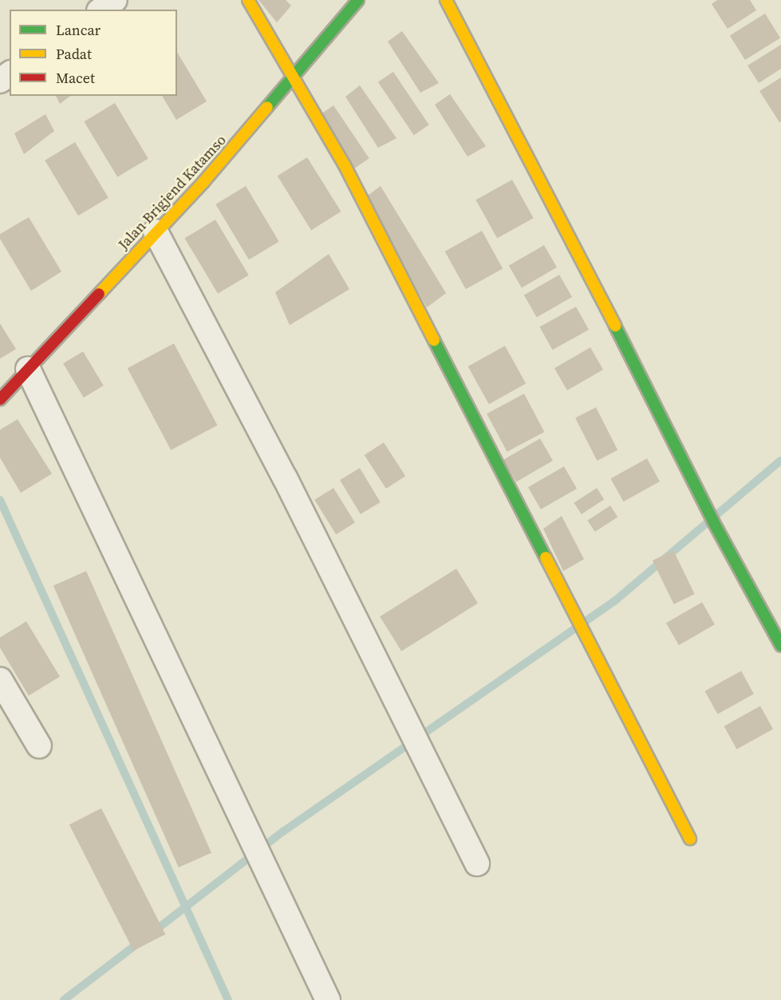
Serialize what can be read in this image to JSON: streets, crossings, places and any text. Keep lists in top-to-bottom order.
{
  "streets": {
    "main road": ["Jalan Brigjend Katamso"]
  },
  "legend": ["Lancar", "Padat", "Macet"]
}
